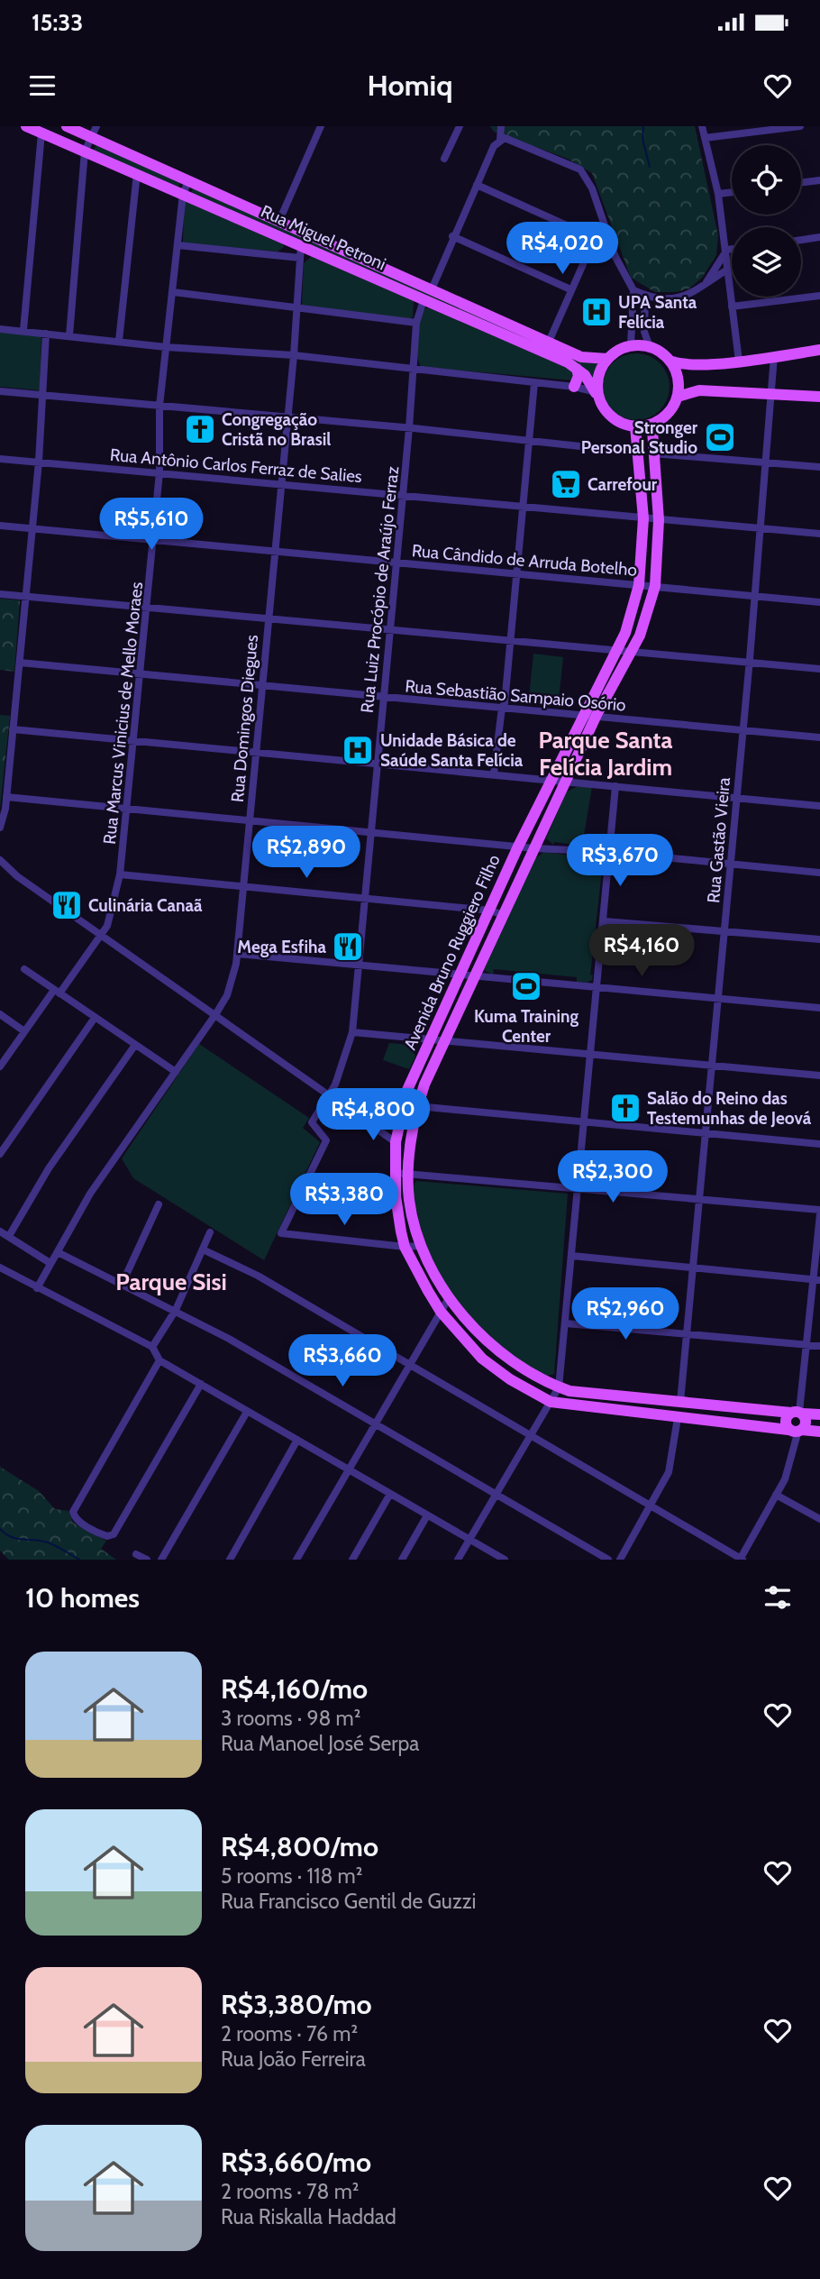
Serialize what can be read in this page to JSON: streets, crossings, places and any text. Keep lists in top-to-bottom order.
{
  "streets": {
    "main road": ["Rua Miguel Petroni", "Avenida Bruno Ruggiero Filho"],
    "street": [
      "Rua Antônio Carlos Ferraz de Salies",
      "Rua Cândido de Arruda Botelho",
      "Rua Luiz Procópio de Araújo Ferraz",
      "Rua Sebastião Sampaio Osório",
      "Rua Marcus Vinicius de Mello Moraes",
      "Rua Domingos Diegues",
      "Rua Gastão Vieira"
    ]
  },
  "crossings": [
    ["Rua Miguel Petroni", "Rua Luiz Procópio de Araújo Ferraz"],
    ["Rua Miguel Petroni", "Rua Marcus Vinicius de Mello Moraes"],
    ["Rua Miguel Petroni", "Rua Domingos Diegues"],
    ["Rua Miguel Petroni", "Avenida Bruno Ruggiero Filho"],
    ["Rua Antônio Carlos Ferraz de Salies", "Rua Luiz Procópio de Araújo Ferraz"],
    ["Rua Antônio Carlos Ferraz de Salies", "Rua Marcus Vinicius de Mello Moraes"],
    ["Rua Antônio Carlos Ferraz de Salies", "Rua Domingos Diegues"],
    ["Rua Antônio Carlos Ferraz de Salies", "Rua Gastão Vieira"],
    ["Rua Antônio Carlos Ferraz de Salies", "Avenida Bruno Ruggiero Filho"],
    ["Rua Cândido de Arruda Botelho", "Rua Luiz Procópio de Araújo Ferraz"],
    ["Rua Cândido de Arruda Botelho", "Rua Marcus Vinicius de Mello Moraes"],
    ["Rua Cândido de Arruda Botelho", "Rua Domingos Diegues"],
    ["Rua Cândido de Arruda Botelho", "Rua Gastão Vieira"],
    ["Rua Cândido de Arruda Botelho", "Avenida Bruno Ruggiero Filho"],
    ["Rua Luiz Procópio de Araújo Ferraz", "Rua Sebastião Sampaio Osório"],
    ["Rua Luiz Procópio de Araújo Ferraz", "Avenida Bruno Ruggiero Filho"],
    ["Rua Sebastião Sampaio Osório", "Rua Marcus Vinicius de Mello Moraes"],
    ["Rua Sebastião Sampaio Osório", "Rua Domingos Diegues"],
    ["Rua Sebastião Sampaio Osório", "Rua Gastão Vieira"],
    ["Rua Sebastião Sampaio Osório", "Avenida Bruno Ruggiero Filho"],
    ["Rua Gastão Vieira", "Avenida Bruno Ruggiero Filho"]
  ],
  "districts": ["Parque Santa Felícia Jardim", "Parque Sisi"],
  "places": {
    "hospital": ["UPA Santa Felícia", "Unidade Básica de Saúde Santa Felícia"],
    "church": ["Congregação Cristã no Brasil", "Salão do Reino das Testemunhas de Jeová"],
    "sports": ["Stronger Personal Studio", "Kuma Training Center"],
    "supermarket": ["Carrefour"],
    "restaurant": ["Culinária Canaã", "Mega Esfiha"]
  },
  "page": {
    "status": "15:33",
    "header": "Homiq",
    "price": [
      "R$4,020",
      "R$5,610",
      "R$2,890",
      "R$3,670",
      "R$4,160",
      "R$4,800",
      "R$2,300",
      "R$3,380",
      "R$2,960",
      "R$3,660"
    ],
    "heading": "10 homes",
    "list": [
      {
        "name": "R$4,160/mo",
        "note": "3 rooms · 98 m² · Rua Manoel José Serpa"
      },
      {
        "name": "R$4,800/mo",
        "note": "5 rooms · 118 m² · Rua Francisco Gentil de Guzzi"
      },
      {
        "name": "R$3,380/mo",
        "note": "2 rooms · 76 m² · Rua João Ferreira"
      },
      {
        "name": "R$3,660/mo",
        "note": "2 rooms · 78 m² · Rua Riskalla Haddad"
      }
    ]
  }
}
